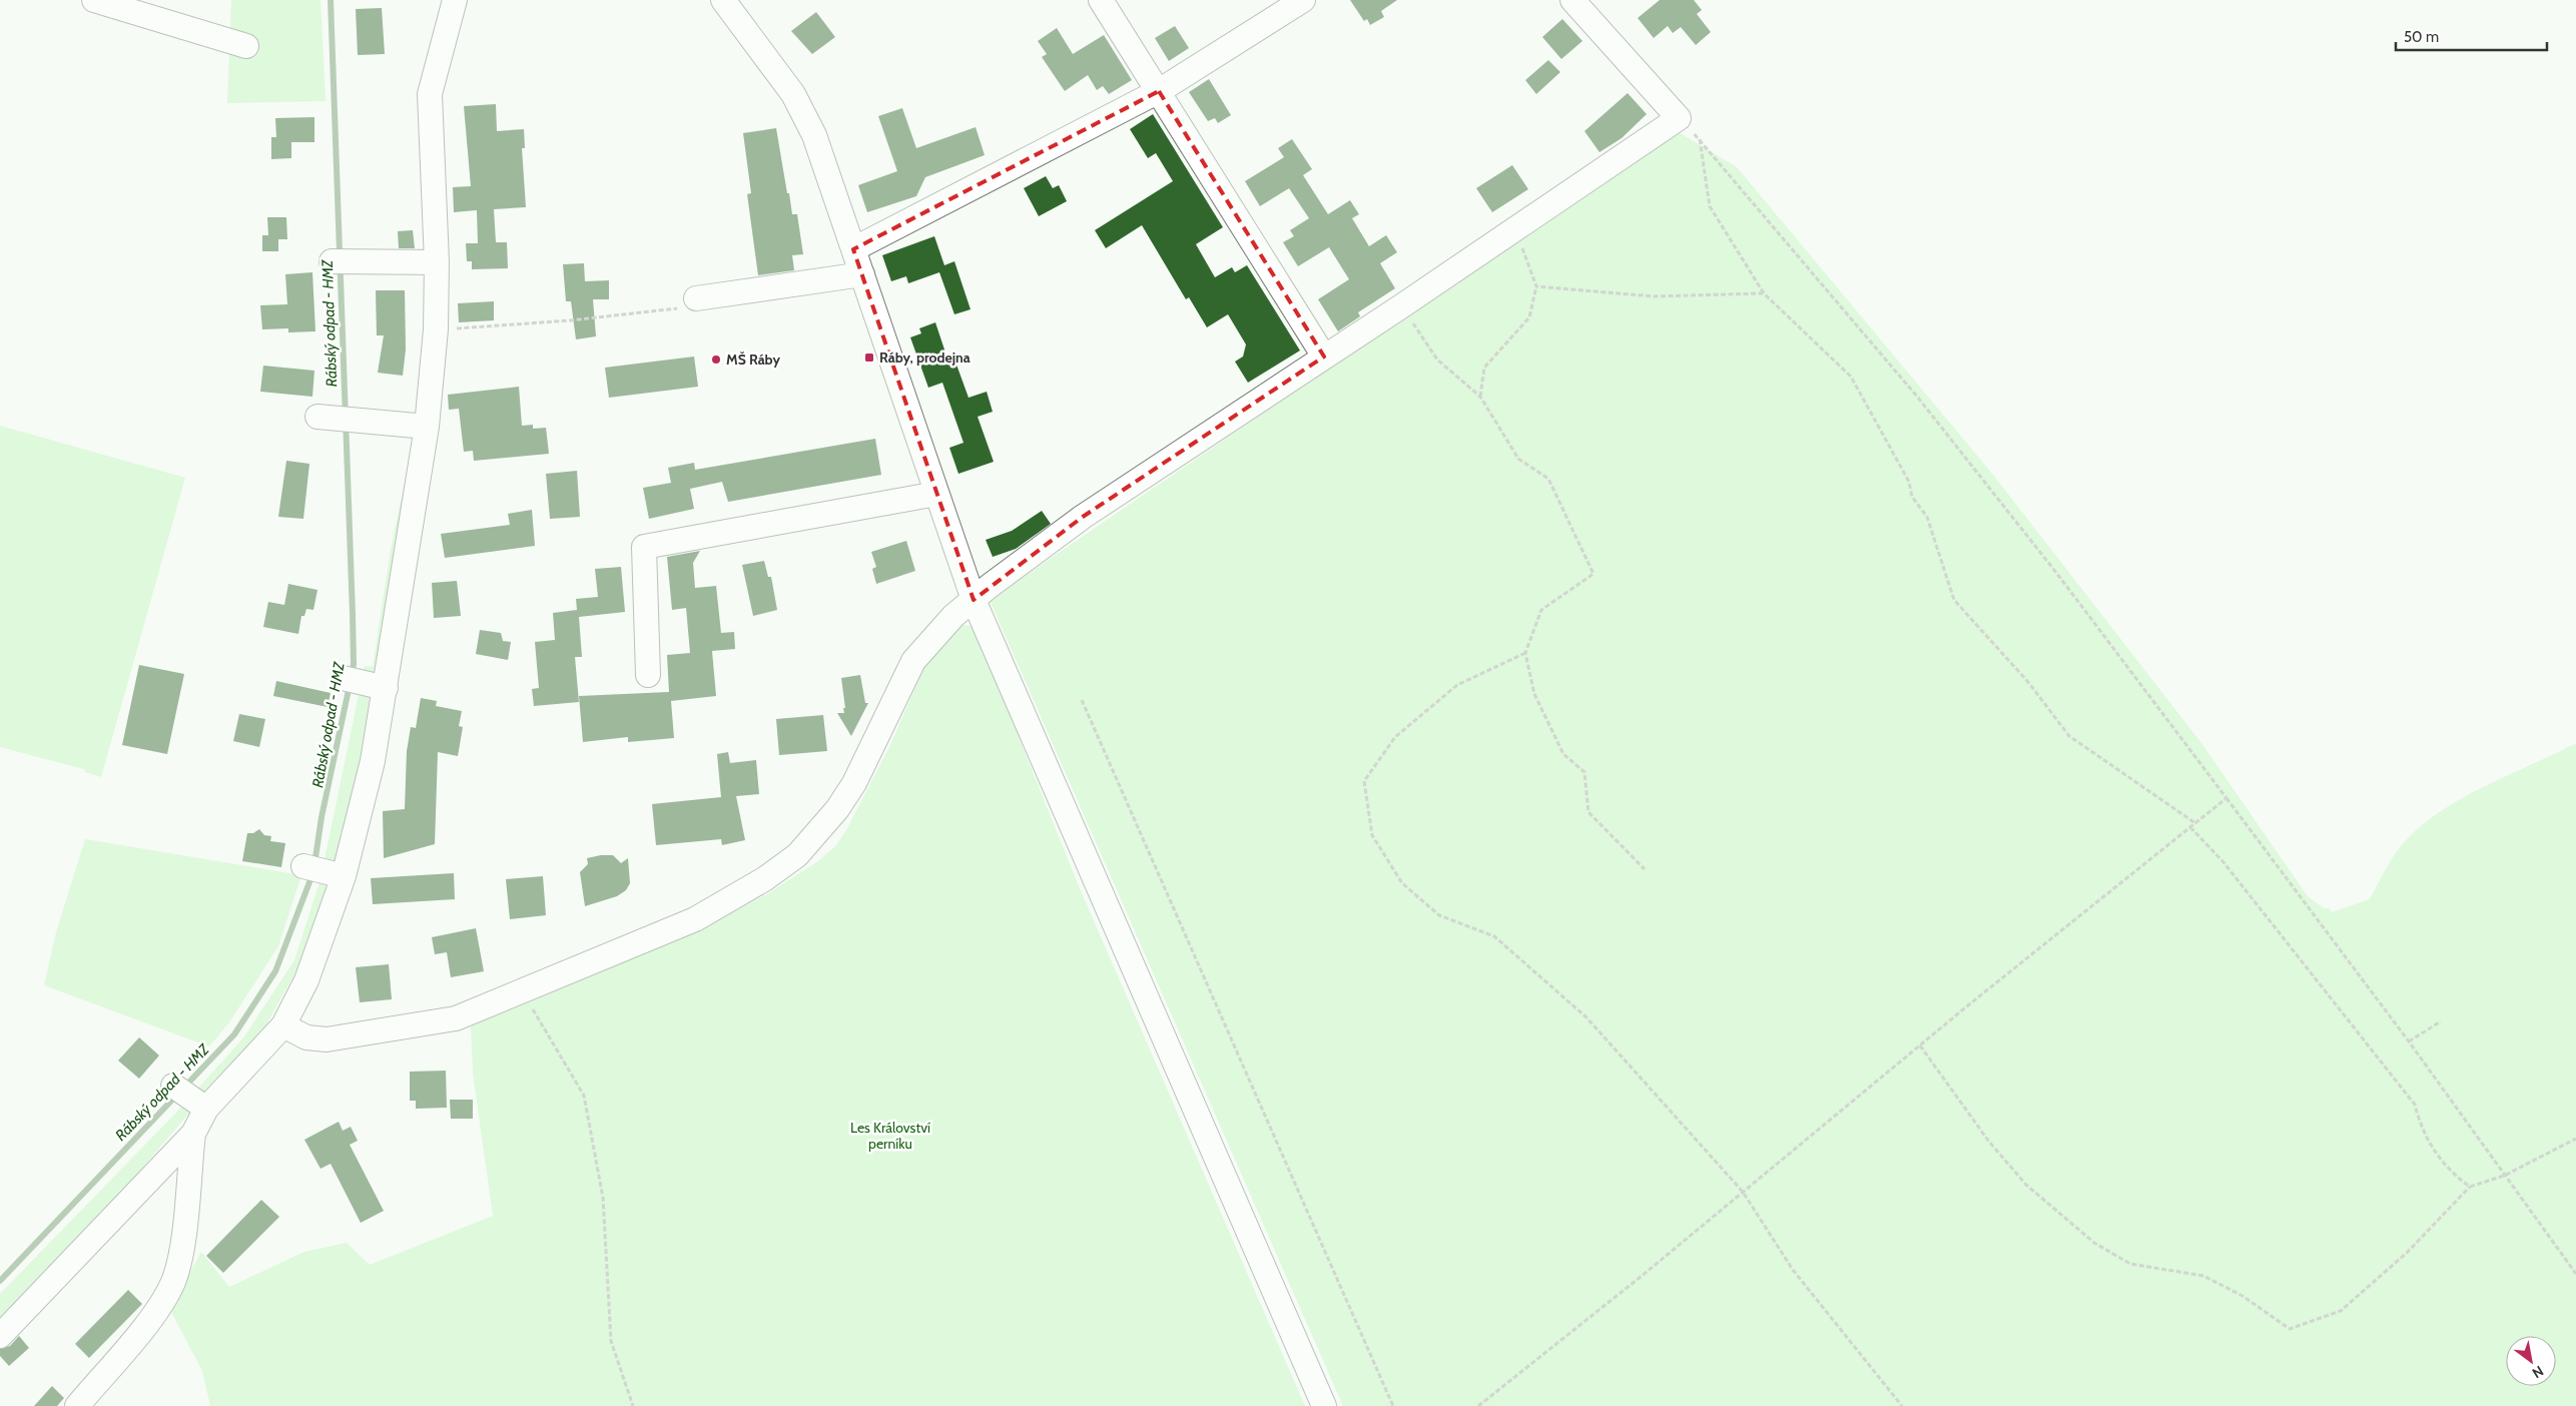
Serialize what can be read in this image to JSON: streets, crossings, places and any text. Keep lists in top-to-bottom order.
{
  "water": ["Rábský odpad - HMZ"],
  "parks": ["Les Království perníku"],
  "places": {
    "transit": ["Ráby, prodejna"],
    "other": ["MŠ Ráby"]
  },
  "scale_bar": "50 m",
  "north": "bottom right"
}
